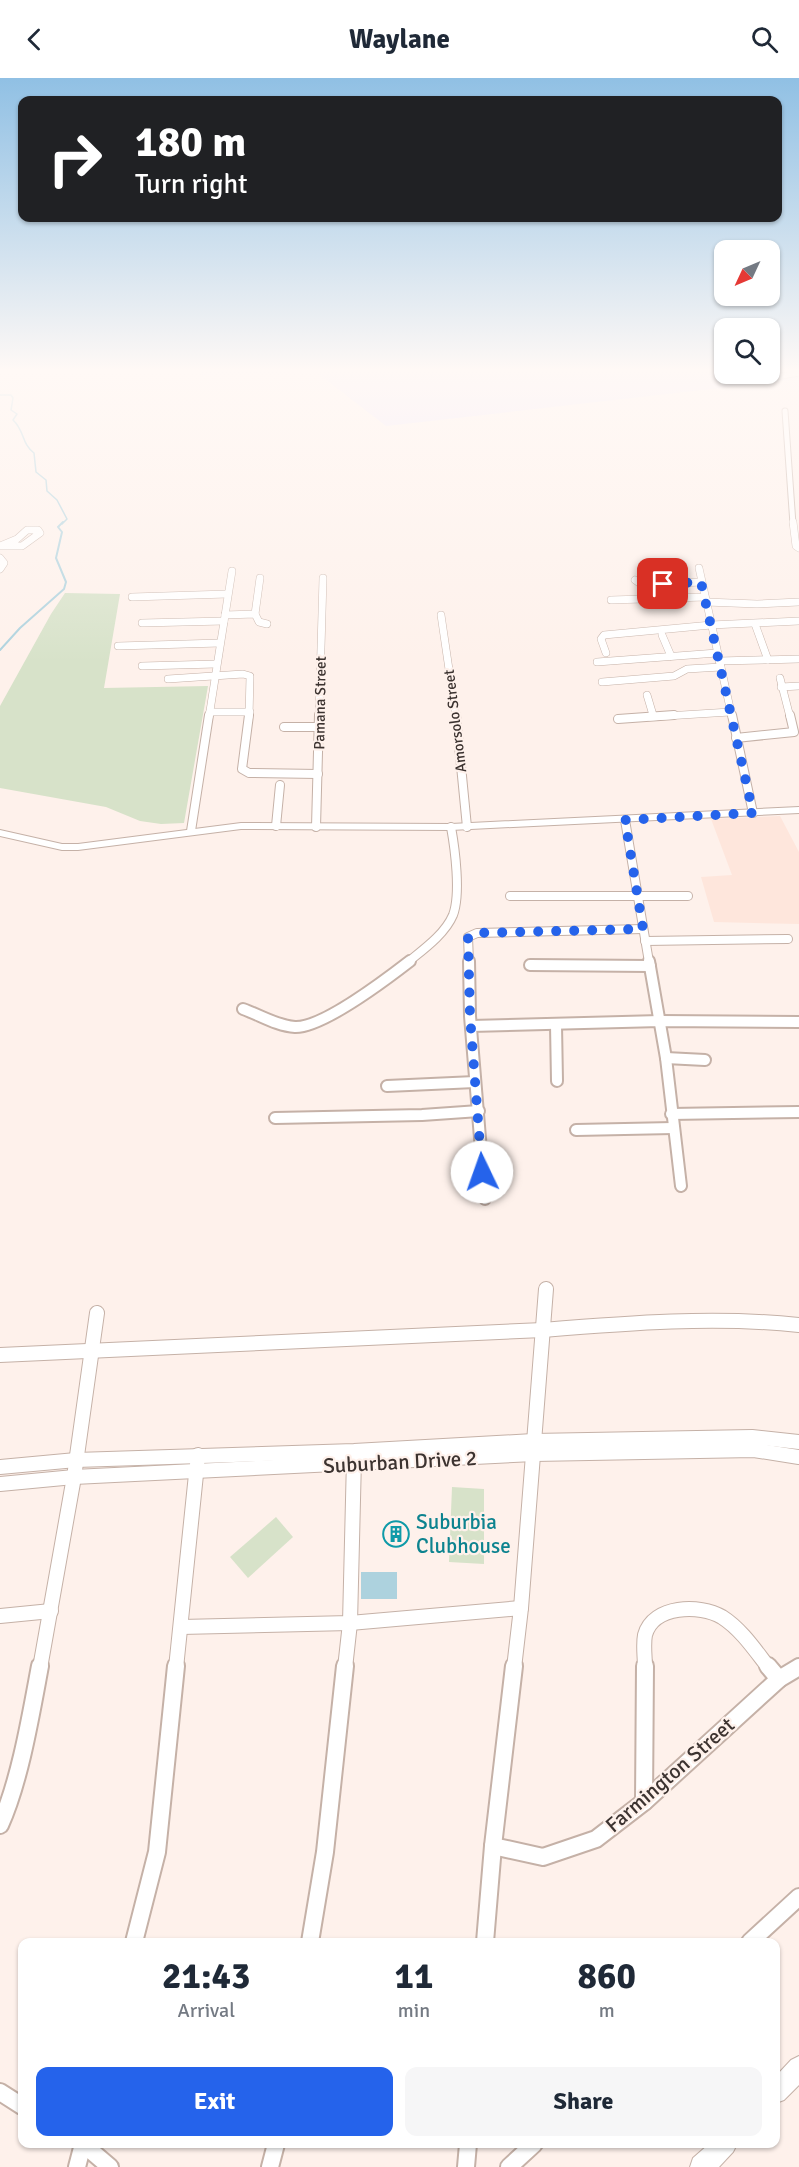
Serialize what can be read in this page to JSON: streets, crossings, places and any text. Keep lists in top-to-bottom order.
{
  "streets": {
    "street": [
      "Pamana Street",
      "Amorsolo Street",
      "Suburban Drive 2",
      "Farmington Street"
    ]
  },
  "places": {
    "building": ["Suburbia Clubhouse"]
  },
  "north": "bottom left",
  "page": {
    "header": "Waylane",
    "turn": ["180 m", "Turn right"],
    "eta": [
      "21:43",
      "Arrival",
      "11",
      "min",
      "860",
      "m"
    ],
    "buttons": ["Exit", "Share"]
  }
}
